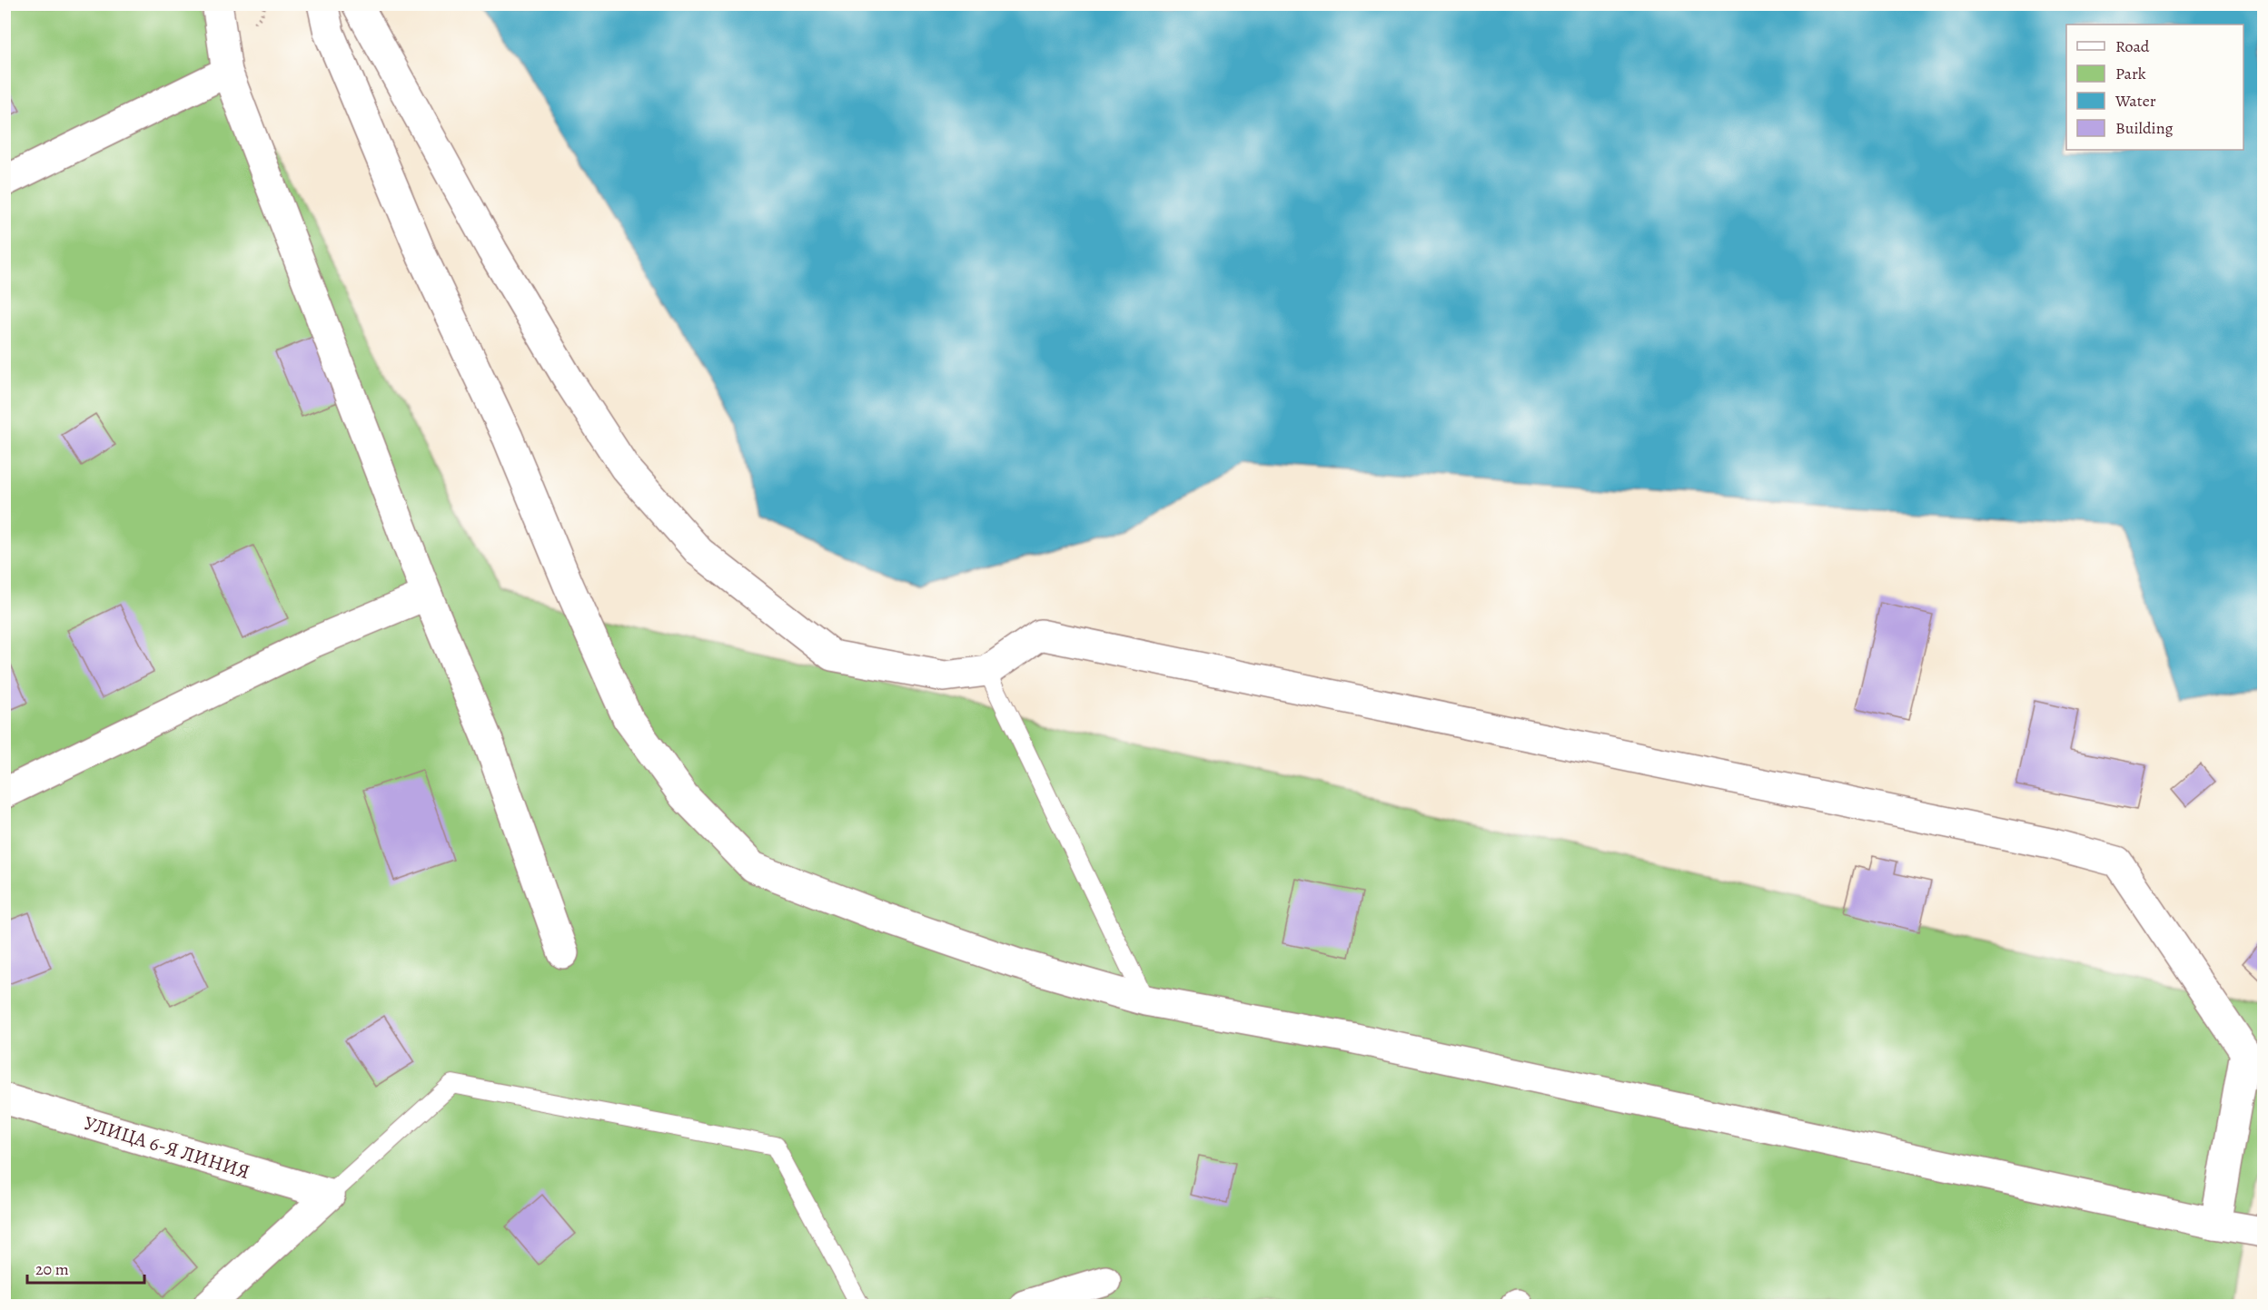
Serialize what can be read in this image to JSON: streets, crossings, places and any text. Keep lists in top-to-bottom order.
{
  "streets": {
    "street": ["УЛИЦА 6-Я ЛИНИЯ"]
  },
  "legend": [
    "Road",
    "Park",
    "Water",
    "Building"
  ],
  "scale_bar": "20 m"
}
